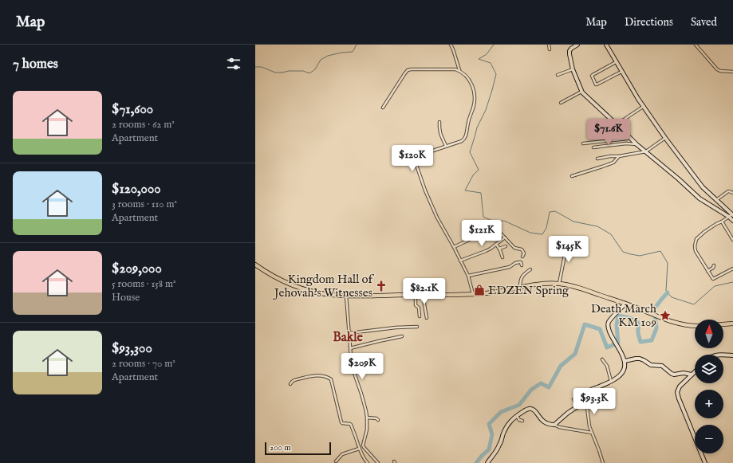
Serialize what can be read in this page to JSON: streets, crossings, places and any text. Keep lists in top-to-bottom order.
{
  "districts": ["Bakle"],
  "places": {
    "church": ["Kingdom Hall of Jehovah's Witnesses"],
    "shop": ["EDZEN Spring"],
    "place": ["Death March KM 109"]
  },
  "scale_bar": "200 m",
  "north": "top",
  "page": {
    "header": "Map",
    "nav": ["Map", "Directions", "Saved"],
    "heading": "7 homes",
    "list": [
      {
        "name": "$71,600",
        "note": "2 rooms · 62 m² · Apartment"
      },
      {
        "name": "$120,000",
        "note": "3 rooms · 110 m² · Apartment"
      },
      {
        "name": "$209,000",
        "note": "5 rooms · 158 m² · House"
      },
      {
        "name": "$93,300",
        "note": "2 rooms · 70 m² · Apartment"
      }
    ],
    "price": [
      "$71.6K",
      "$120K",
      "$121K",
      "$145K",
      "$82.1K",
      "$209K",
      "$93.3K"
    ],
    "map_buttons": ["+", "−"],
    "scale": "200 m"
  }
}
